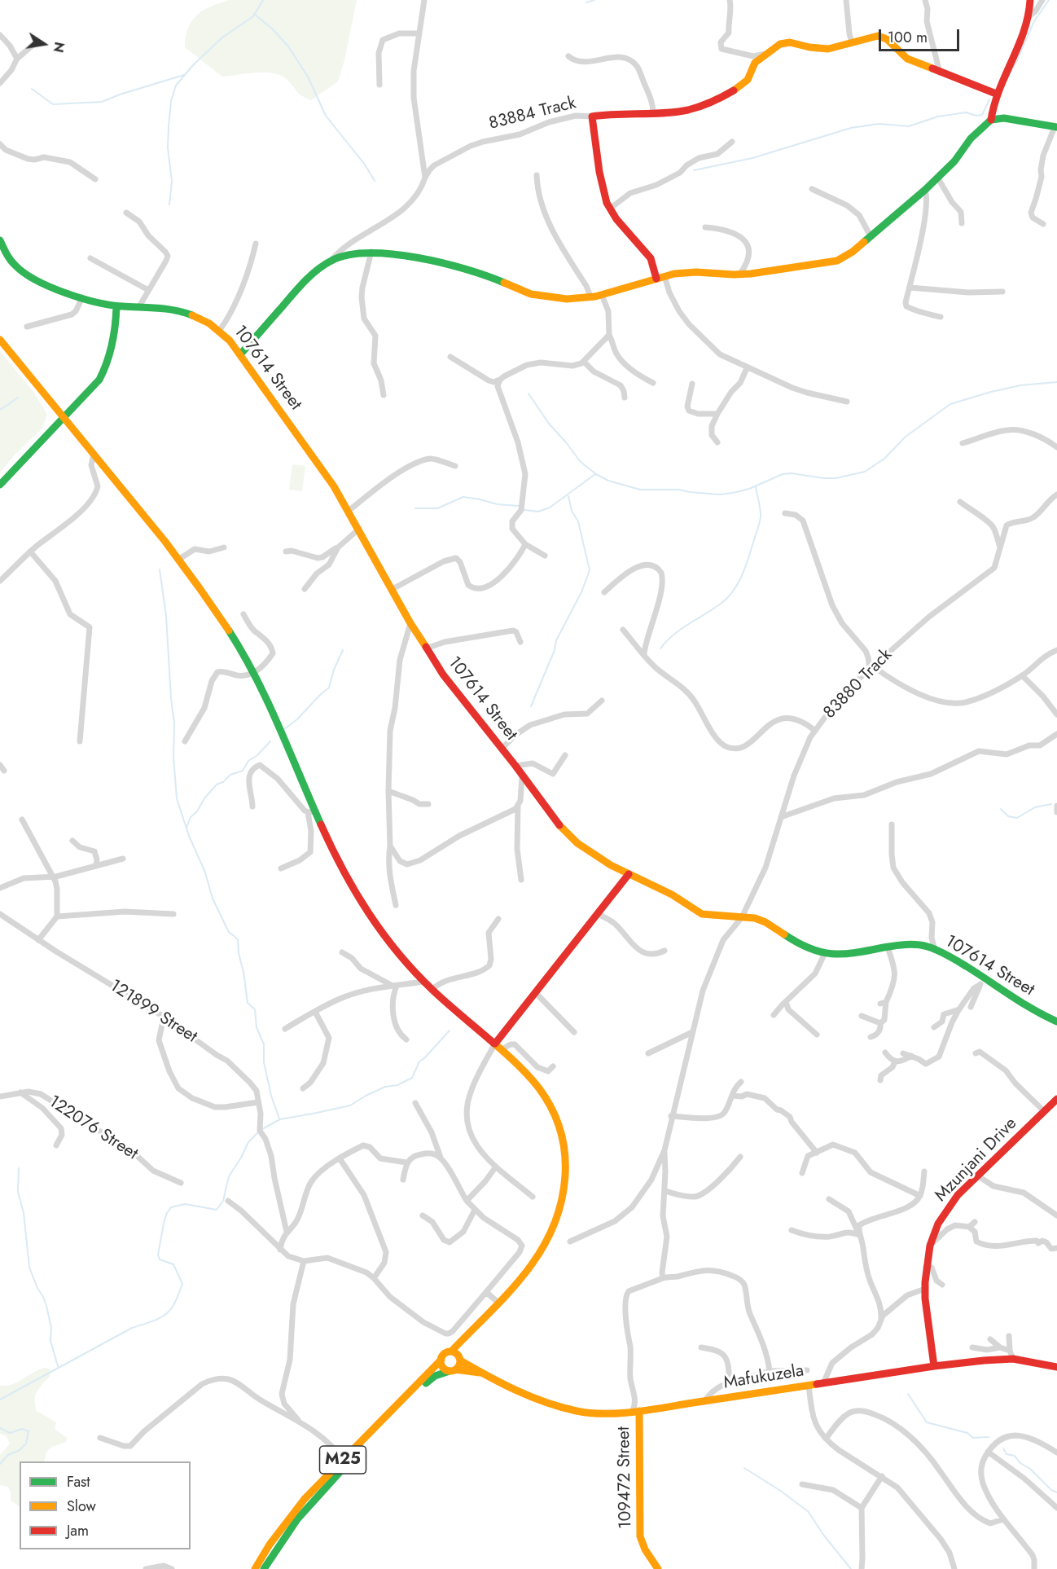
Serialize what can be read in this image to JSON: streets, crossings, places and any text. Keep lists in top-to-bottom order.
{
  "streets": {
    "street": [
      "83884 Track",
      "107614 Street",
      "83880 Track",
      "121899 Street",
      "122076 Street",
      "Mzunjani Drive",
      "Mafukuzela",
      "M25",
      "109472 Street"
    ]
  },
  "crossings": [
    ["107614 Street", "83880 Track"],
    ["Mzunjani Drive", "Mafukuzela"],
    ["Mafukuzela", "109472 Street"]
  ],
  "legend": ["Fast", "Slow", "Jam"],
  "scale_bar": "100 m",
  "north": "right"
}
